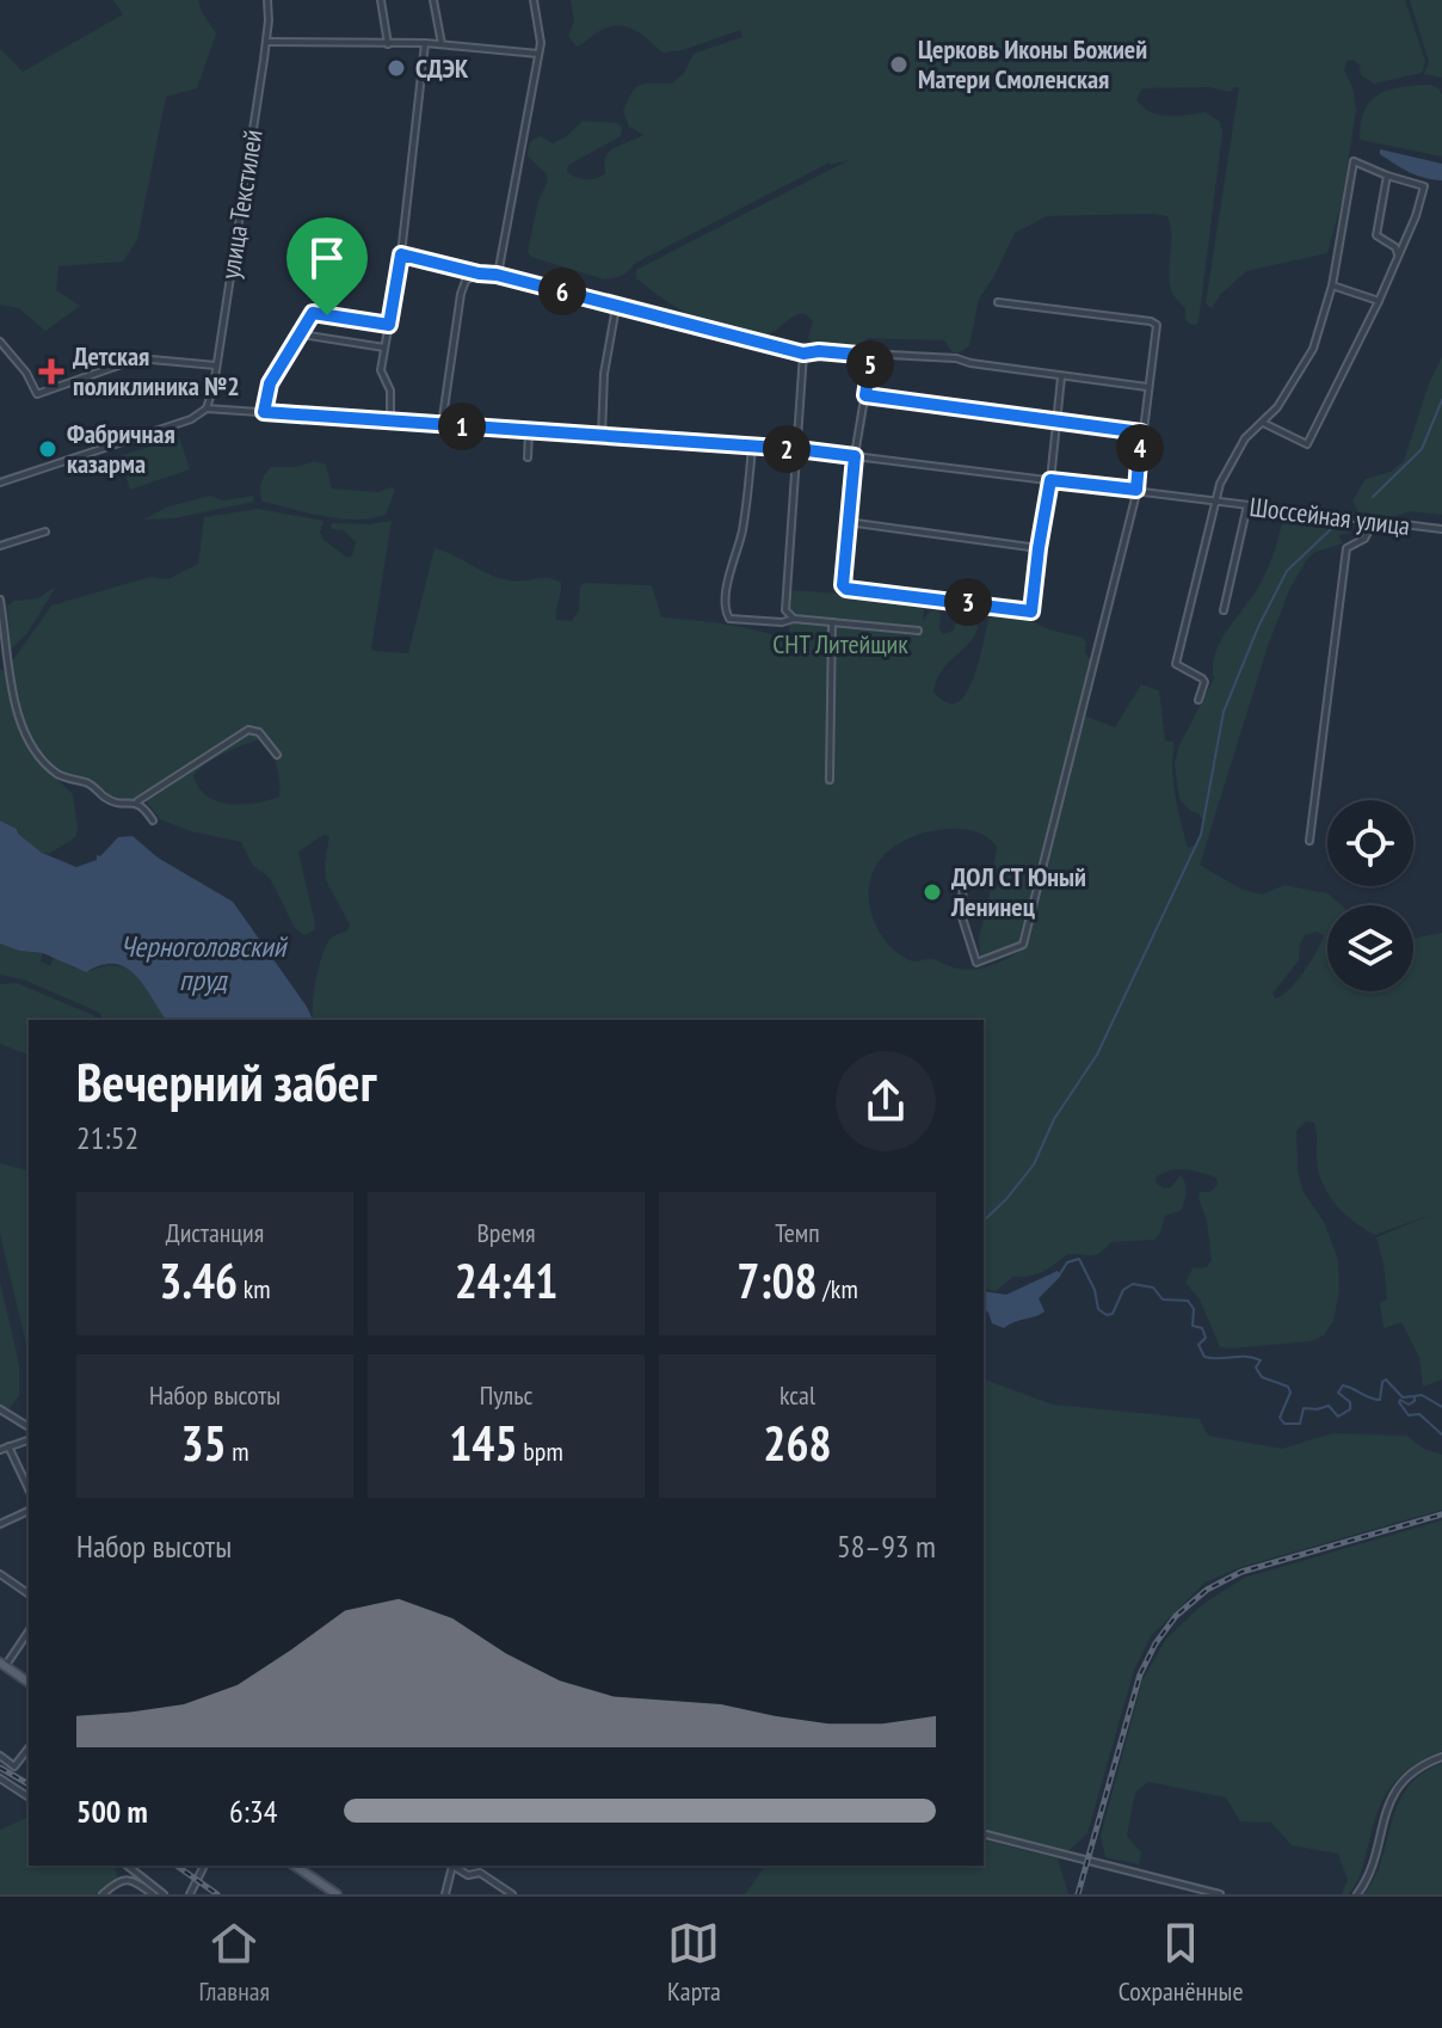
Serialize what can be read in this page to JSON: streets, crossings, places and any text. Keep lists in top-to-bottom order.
{
  "streets": {
    "street": ["улица Текстилей", "Шоссейная улица"]
  },
  "crossings": [
    ["улица Текстилей", "Шоссейная улица"]
  ],
  "water": ["Черноголовский пруд"],
  "parks": ["СНТ Литейщик"],
  "places": {
    "other": [
      "Церковь Иконы Божией Матери Смоленская",
      "СДЭК",
      "Фабричная казарма",
      "ДОЛ СТ Юный Ленинец"
    ],
    "health": ["Детская поликлиника №2"]
  },
  "page": {
    "pins": [
      "6",
      "5",
      "1",
      "4",
      "2",
      "3"
    ],
    "heading": ["Вечерний забег", "21:52"],
    "stats": [
      ["Дистанция", "3.46 km"],
      ["Время", "24:41"],
      ["Темп", "7:08 /km"],
      ["Набор высоты", "35 m"],
      ["Пульс", "145 bpm"],
      ["kcal", "268"]
    ],
    "chart": ["Набор высоты", "58–93 m"],
    "list": [
      {
        "name": "500 m",
        "note": "6:34"
      }
    ],
    "tabs": ["Главная", "Карта", "Сохранённые"]
  }
}
